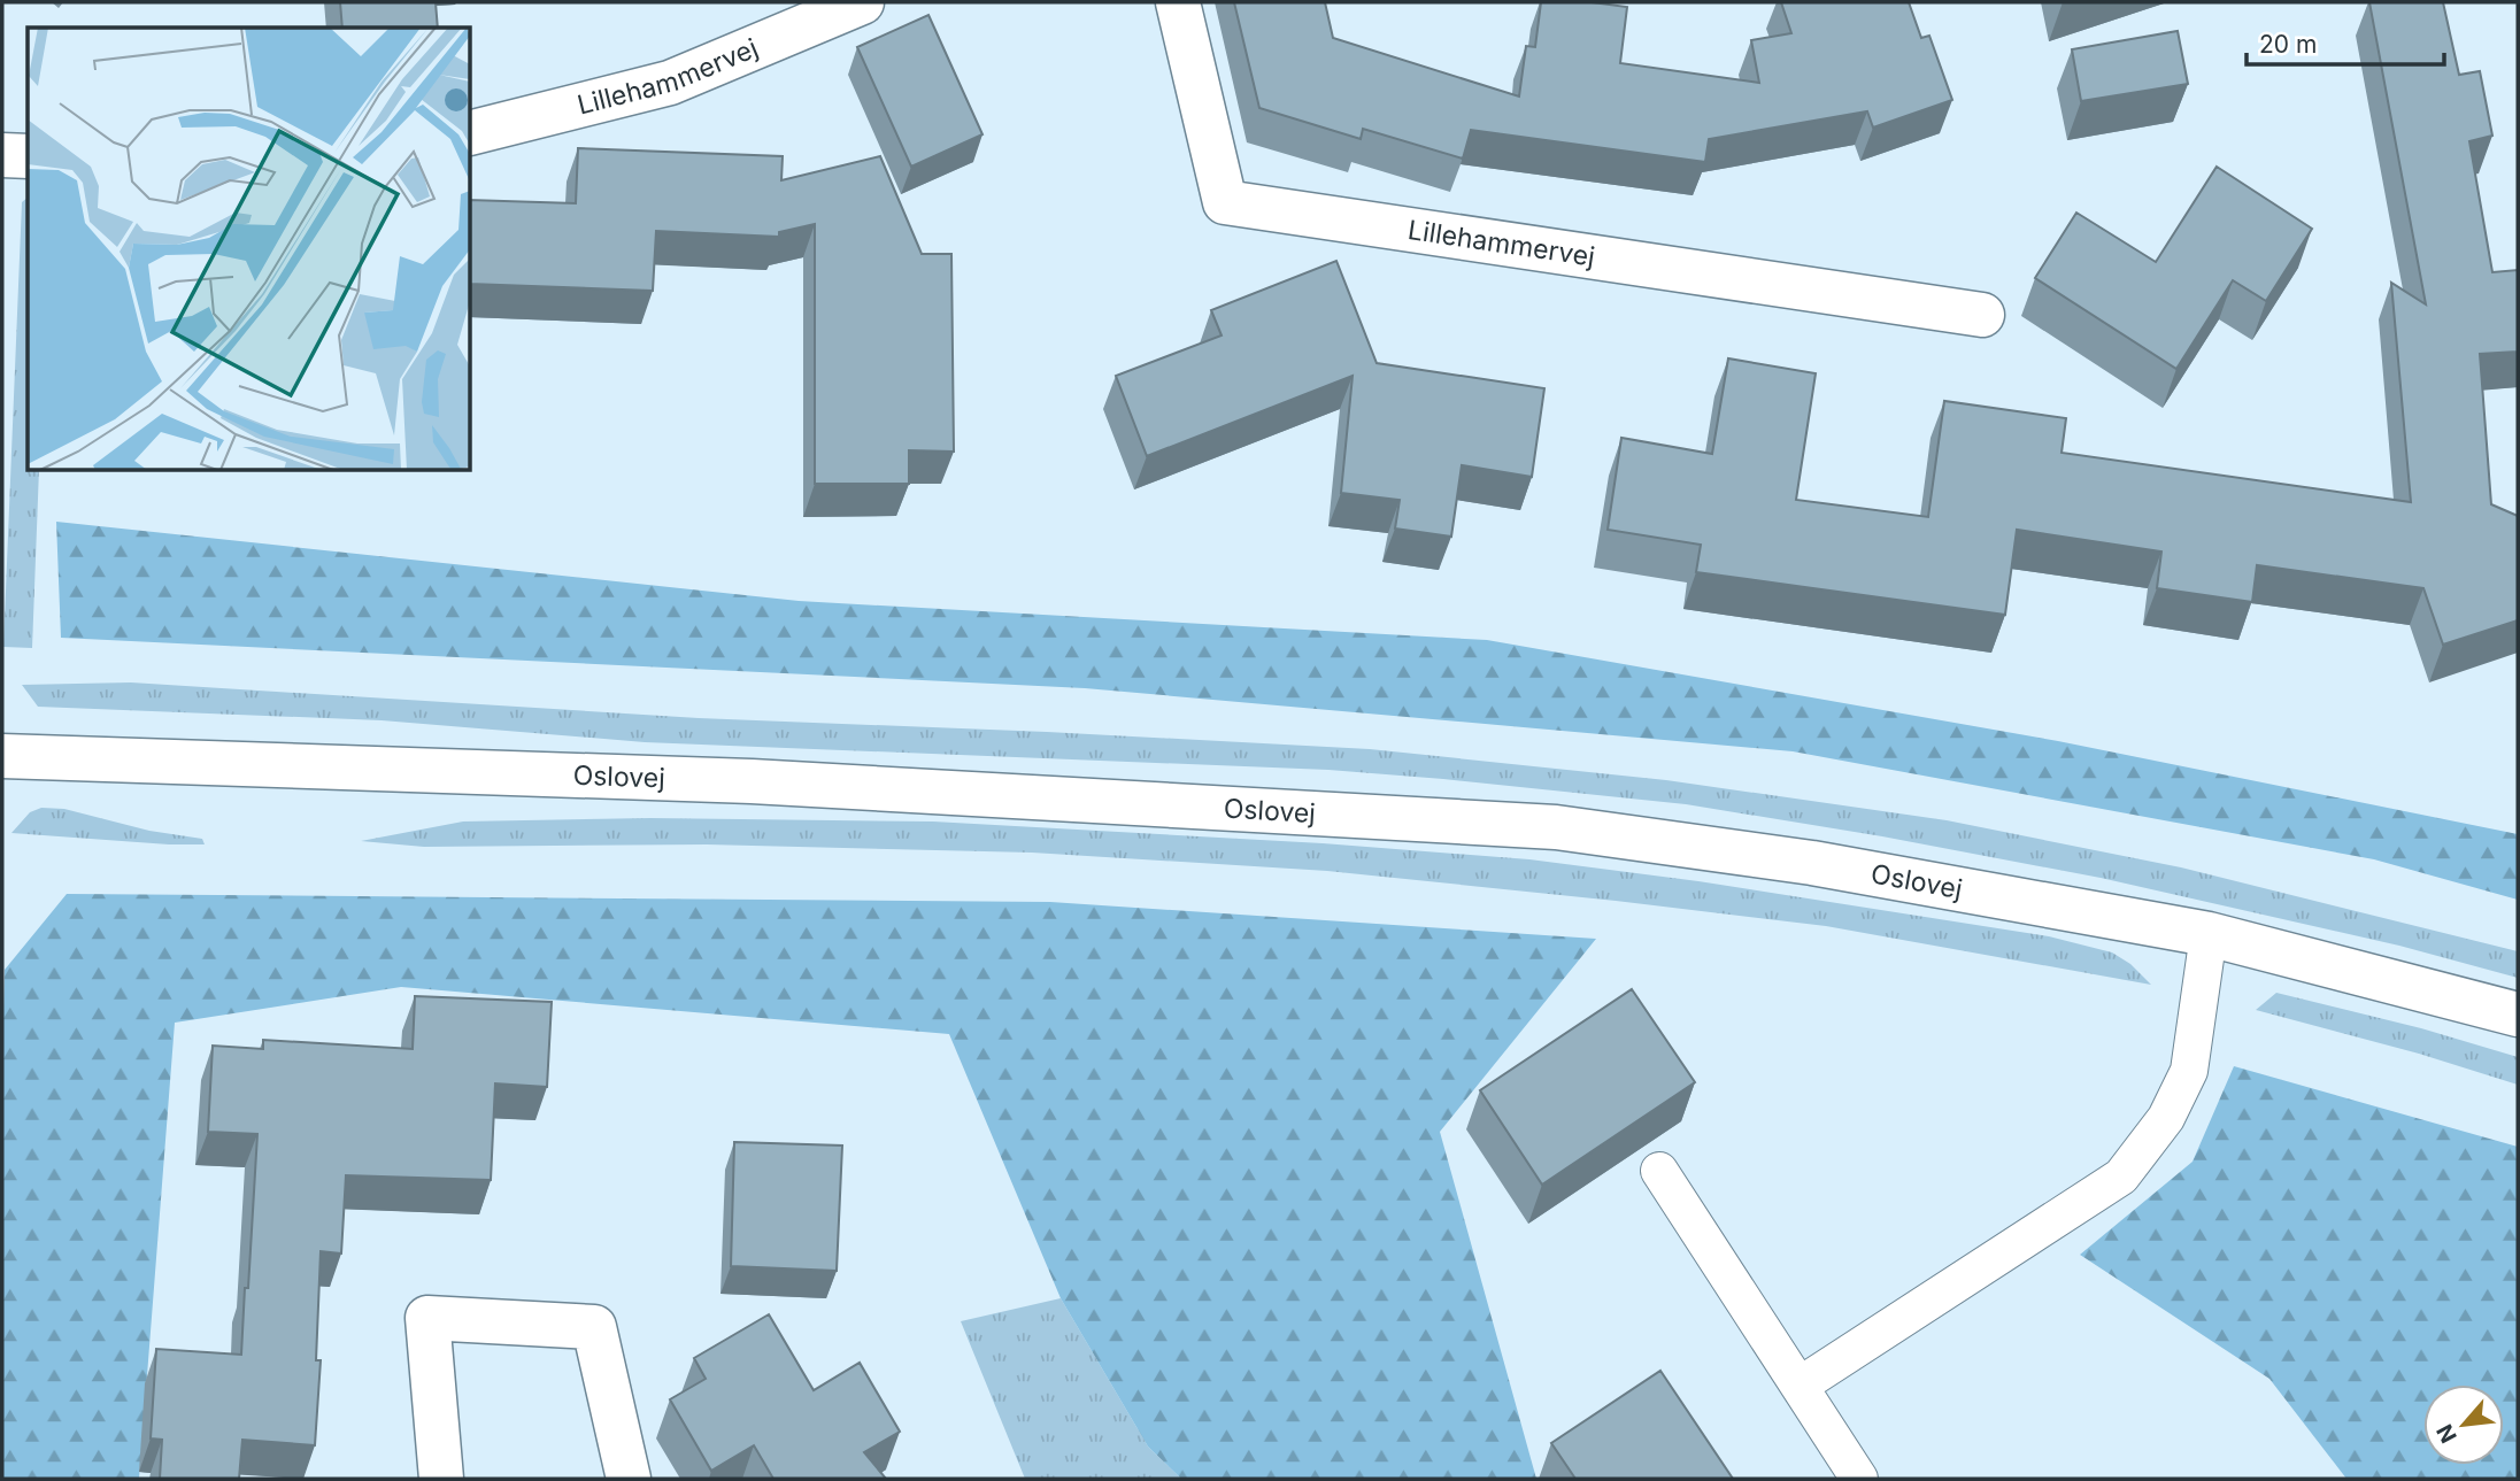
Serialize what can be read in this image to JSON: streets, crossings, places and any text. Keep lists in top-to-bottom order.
{
  "streets": {
    "street": ["Lillehammervej", "Oslovej"]
  },
  "scale_bar": "20 m",
  "north": "bottom left"
}
